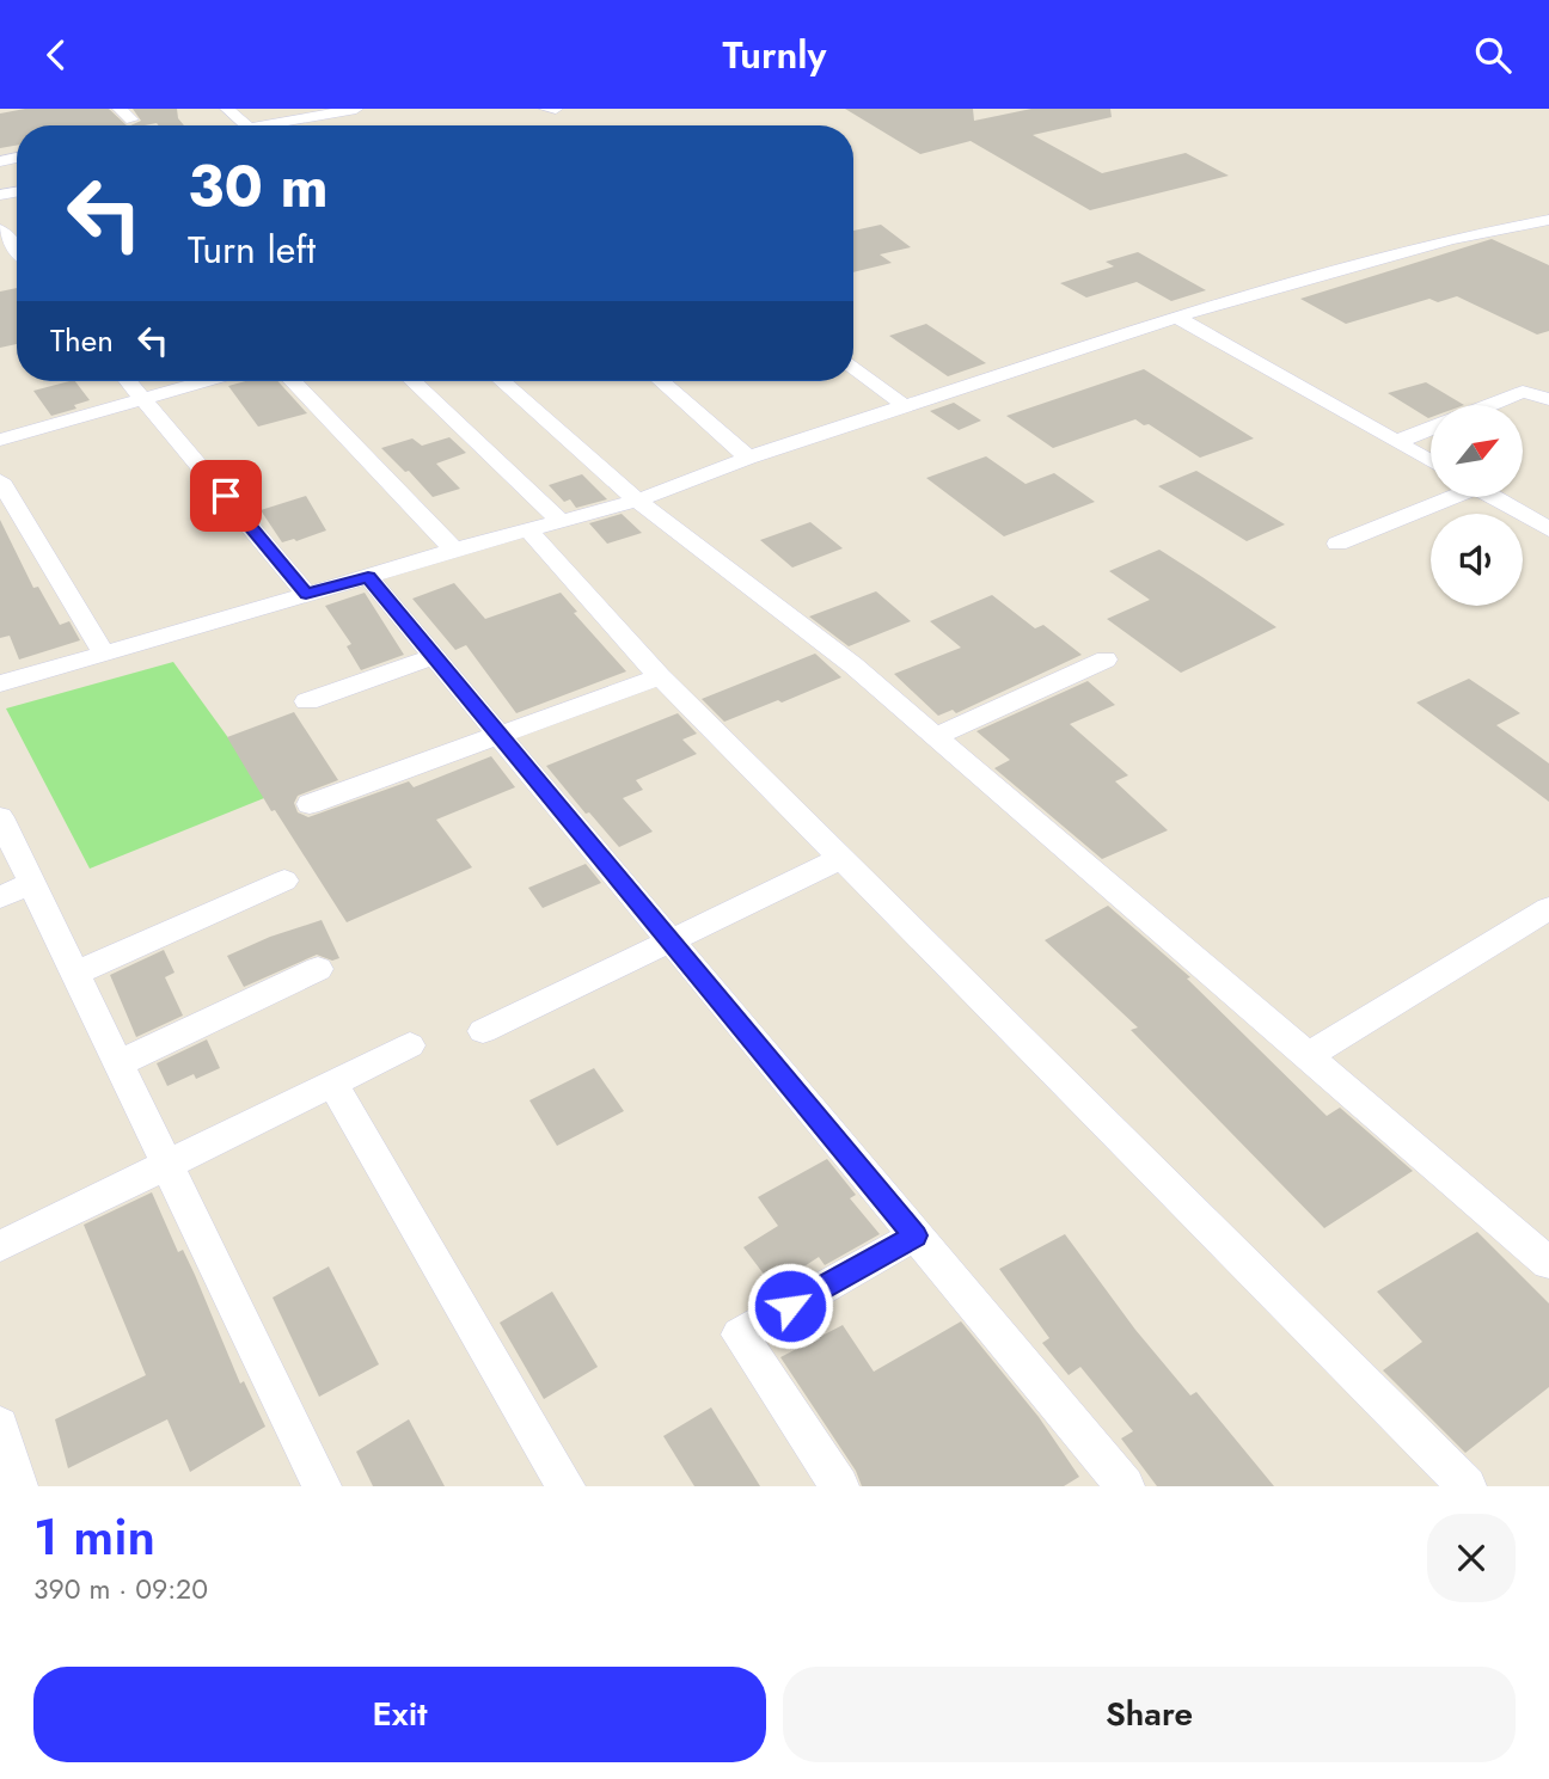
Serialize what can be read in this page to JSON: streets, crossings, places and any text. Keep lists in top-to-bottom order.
{
  "north": "top right",
  "page": {
    "header": "Turnly",
    "turn": ["30 m", "Turn left"],
    "then": "Then",
    "heading": ["1 min", "390 m · 09:20"],
    "buttons": ["Exit", "Share"]
  }
}
